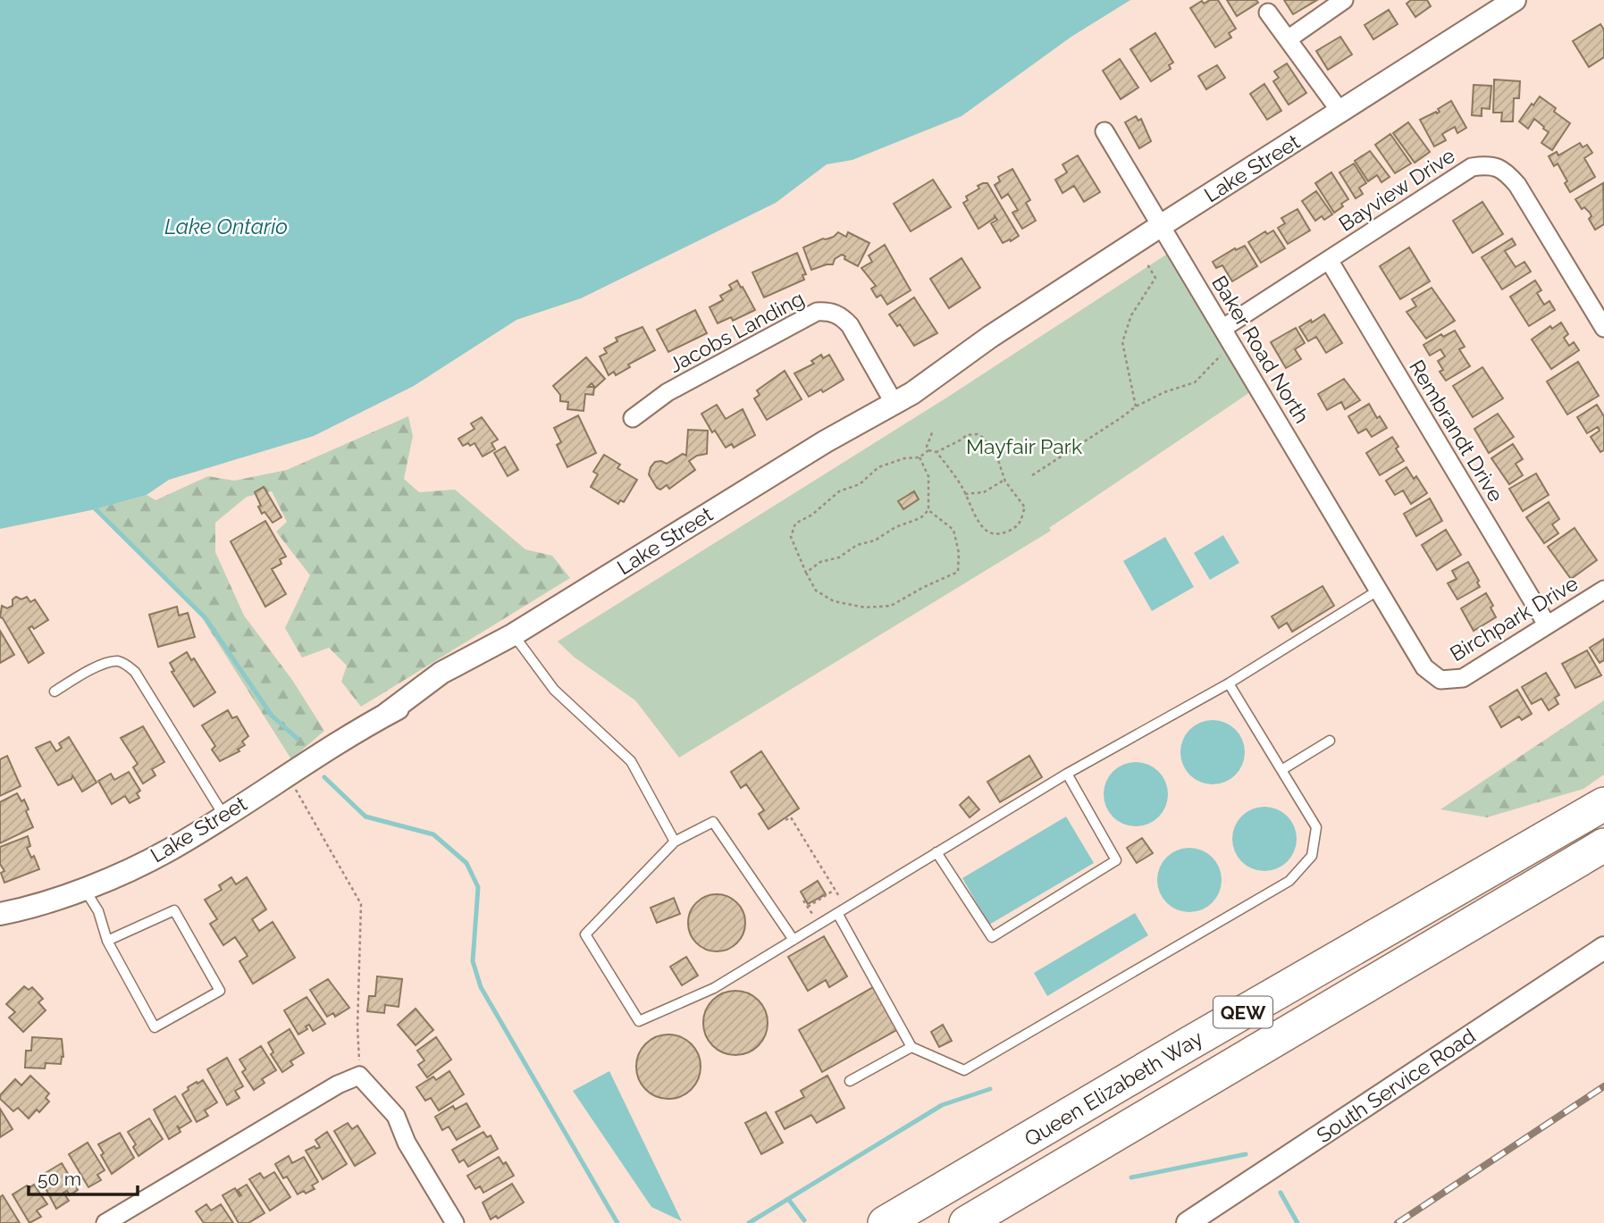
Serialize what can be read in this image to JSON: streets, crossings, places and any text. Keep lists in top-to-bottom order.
{
  "streets": {
    "highway": ["QEW", "Queen Elizabeth Way"],
    "street": [
      "Lake Street",
      "Bayview Drive",
      "Jacobs Landing",
      "Baker Road North",
      "Rembrandt Drive",
      "Birchpark Drive",
      "South Service Road"
    ]
  },
  "crossings": [
    ["Lake Street", "Jacobs Landing"],
    ["Lake Street", "Baker Road North"],
    ["Bayview Drive", "Baker Road North"],
    ["Bayview Drive", "Rembrandt Drive"],
    ["Baker Road North", "Birchpark Drive"],
    ["Rembrandt Drive", "Birchpark Drive"]
  ],
  "water": ["Lake Ontario"],
  "parks": ["Mayfair Park"],
  "scale_bar": "50 m"
}
